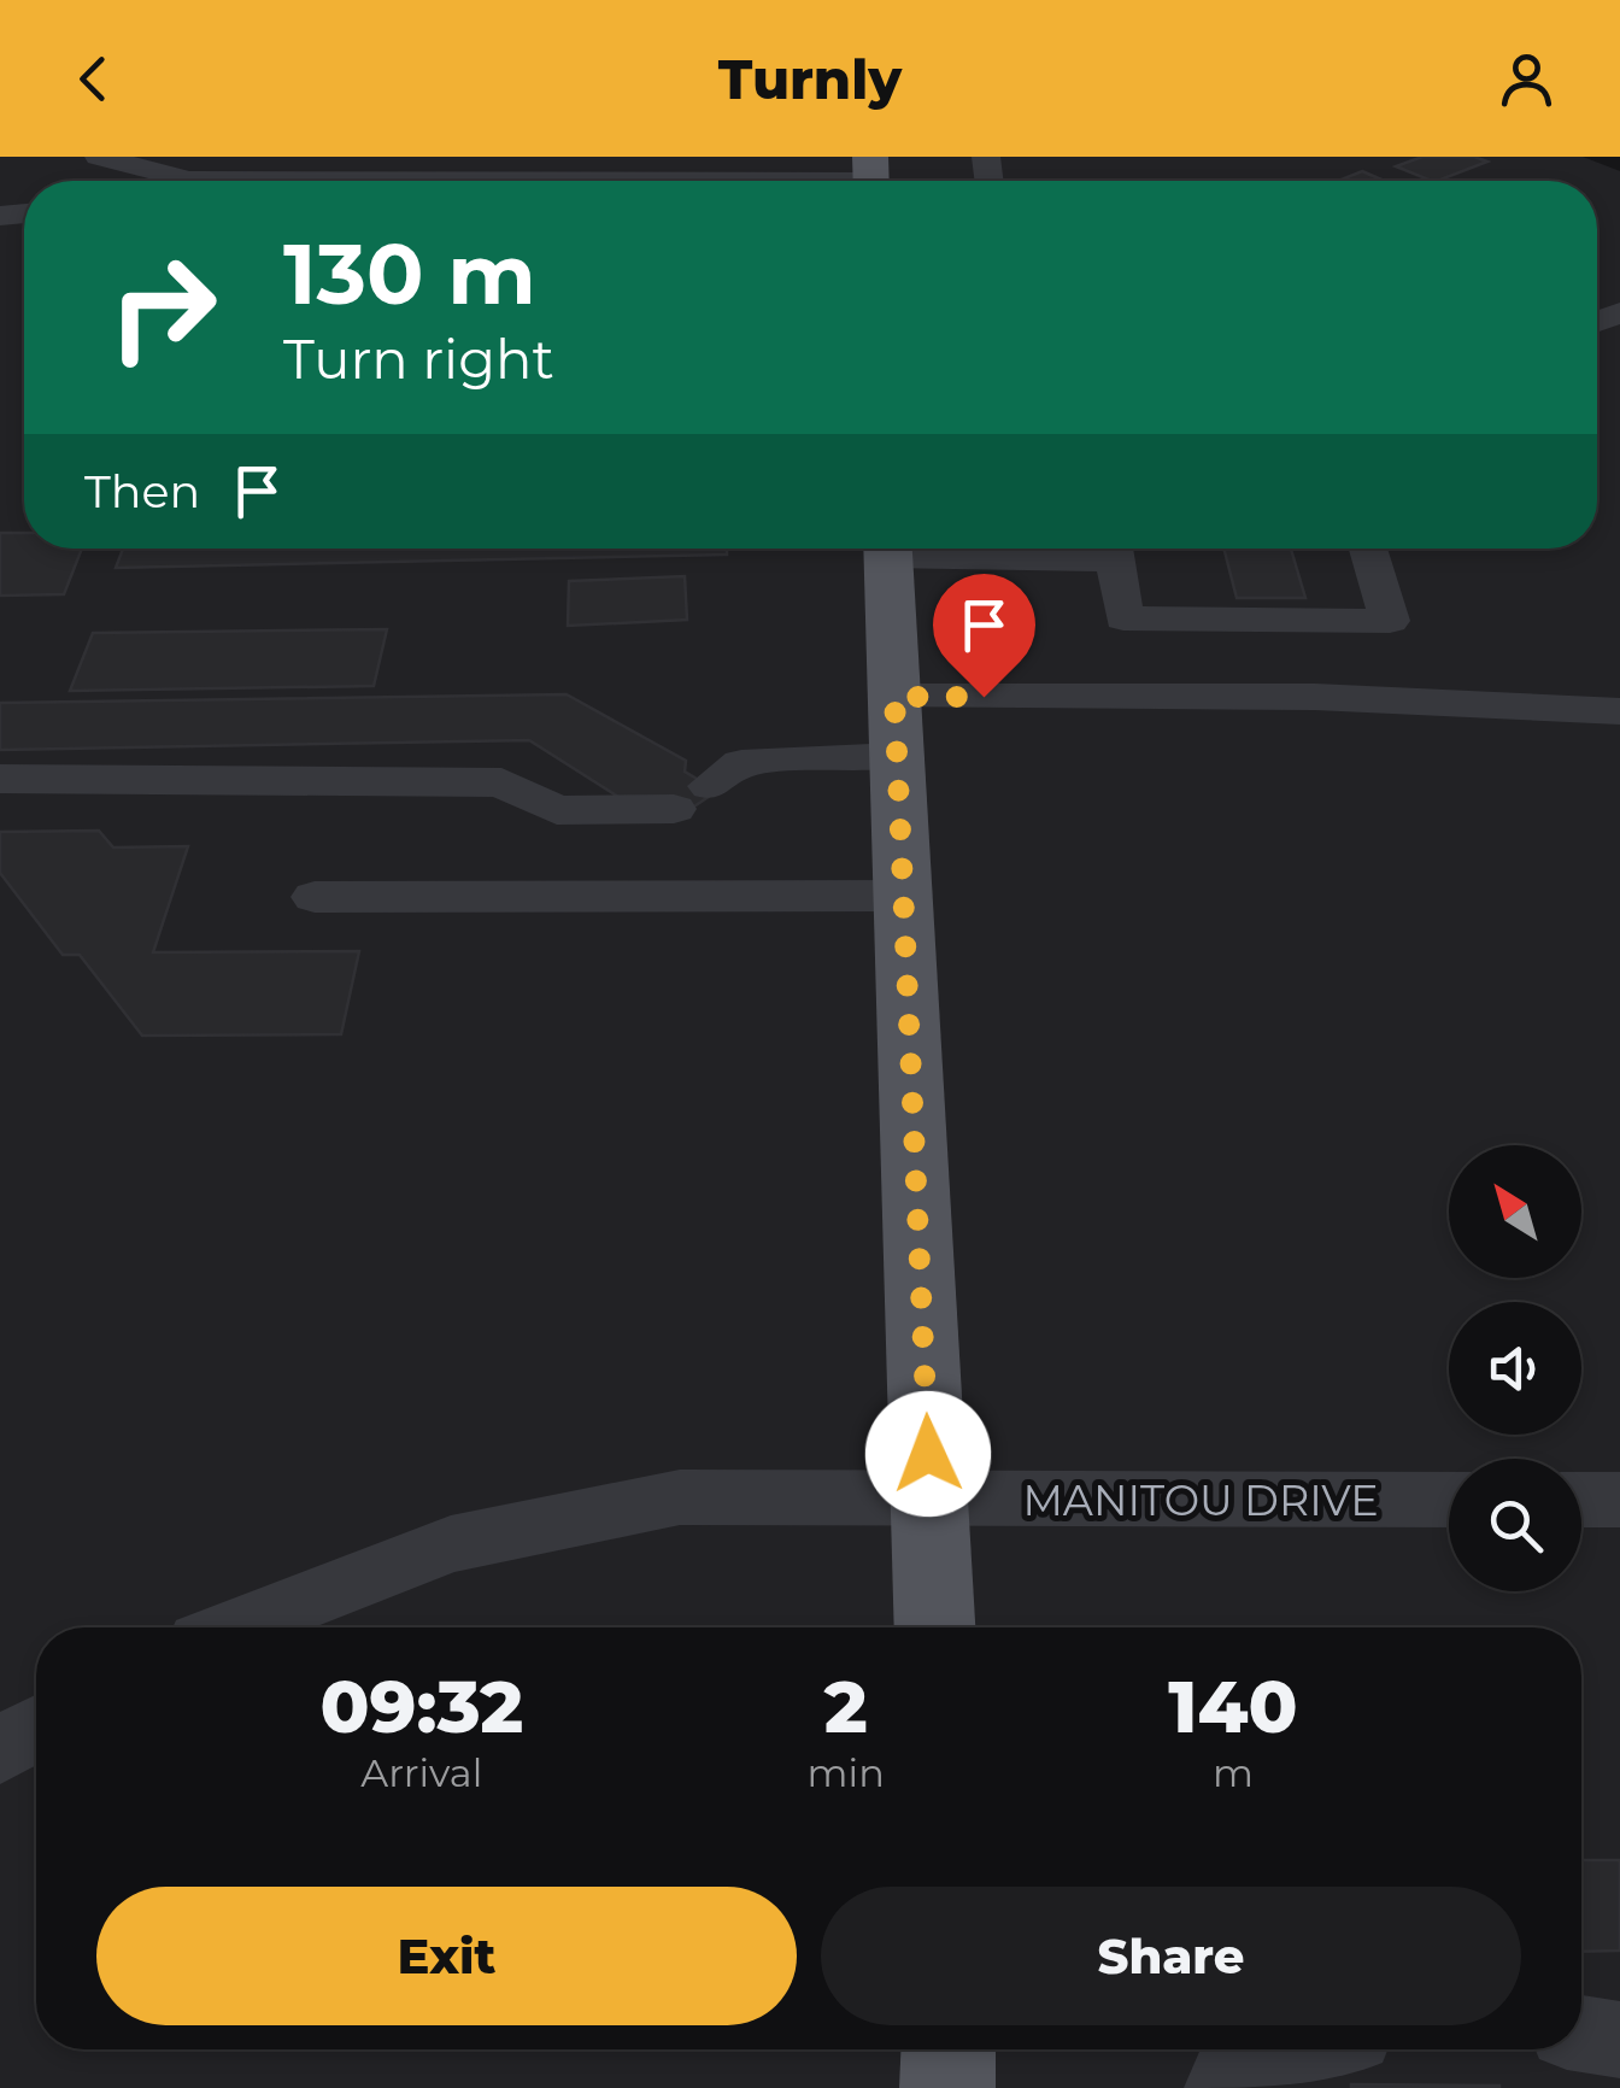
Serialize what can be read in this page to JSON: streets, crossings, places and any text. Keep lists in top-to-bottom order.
{
  "streets": {
    "street": ["MANITOU DRIVE"]
  },
  "north": "top left",
  "page": {
    "header": "Turnly",
    "turn": ["130 m", "Turn right"],
    "then": "Then",
    "eta": [
      "09:32",
      "Arrival",
      "2",
      "min",
      "140",
      "m"
    ],
    "buttons": ["Exit", "Share"]
  }
}
